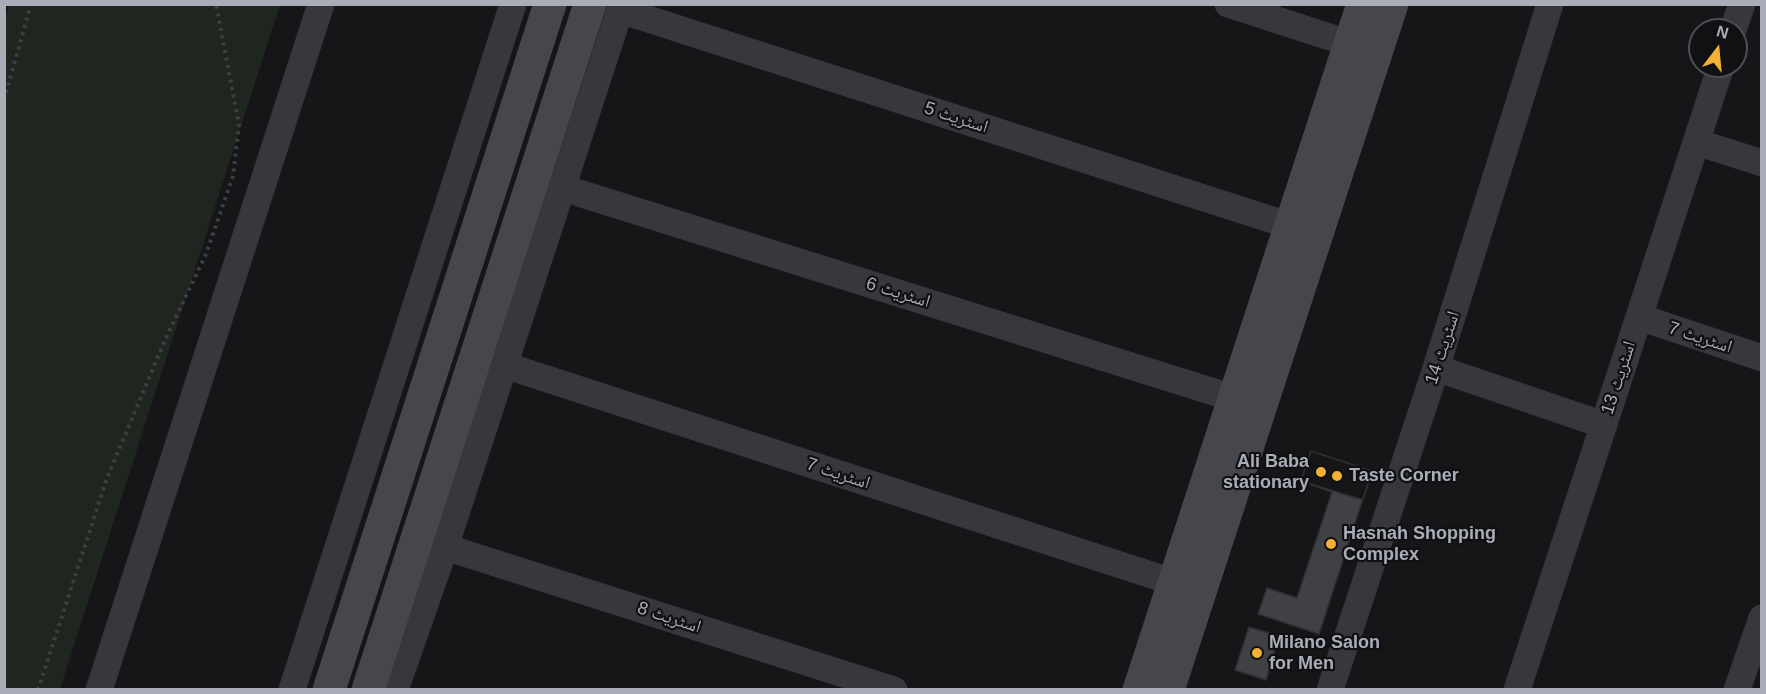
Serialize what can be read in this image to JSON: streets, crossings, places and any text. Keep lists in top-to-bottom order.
{
  "streets": {
    "street": [
      "اسٹریٹ 5",
      "اسٹریٹ 6",
      "اسٹریٹ 7",
      "اسٹریٹ 14",
      "اسٹریٹ 13",
      "اسٹریٹ 8"
    ]
  },
  "crossings": [
    ["اسٹریٹ 7", "اسٹریٹ 13"]
  ],
  "places": [
    "Ali Baba stationary",
    "Taste Corner",
    "Hasnah Shopping Complex",
    "Milano Salon for Men"
  ],
  "north": "top"
}
